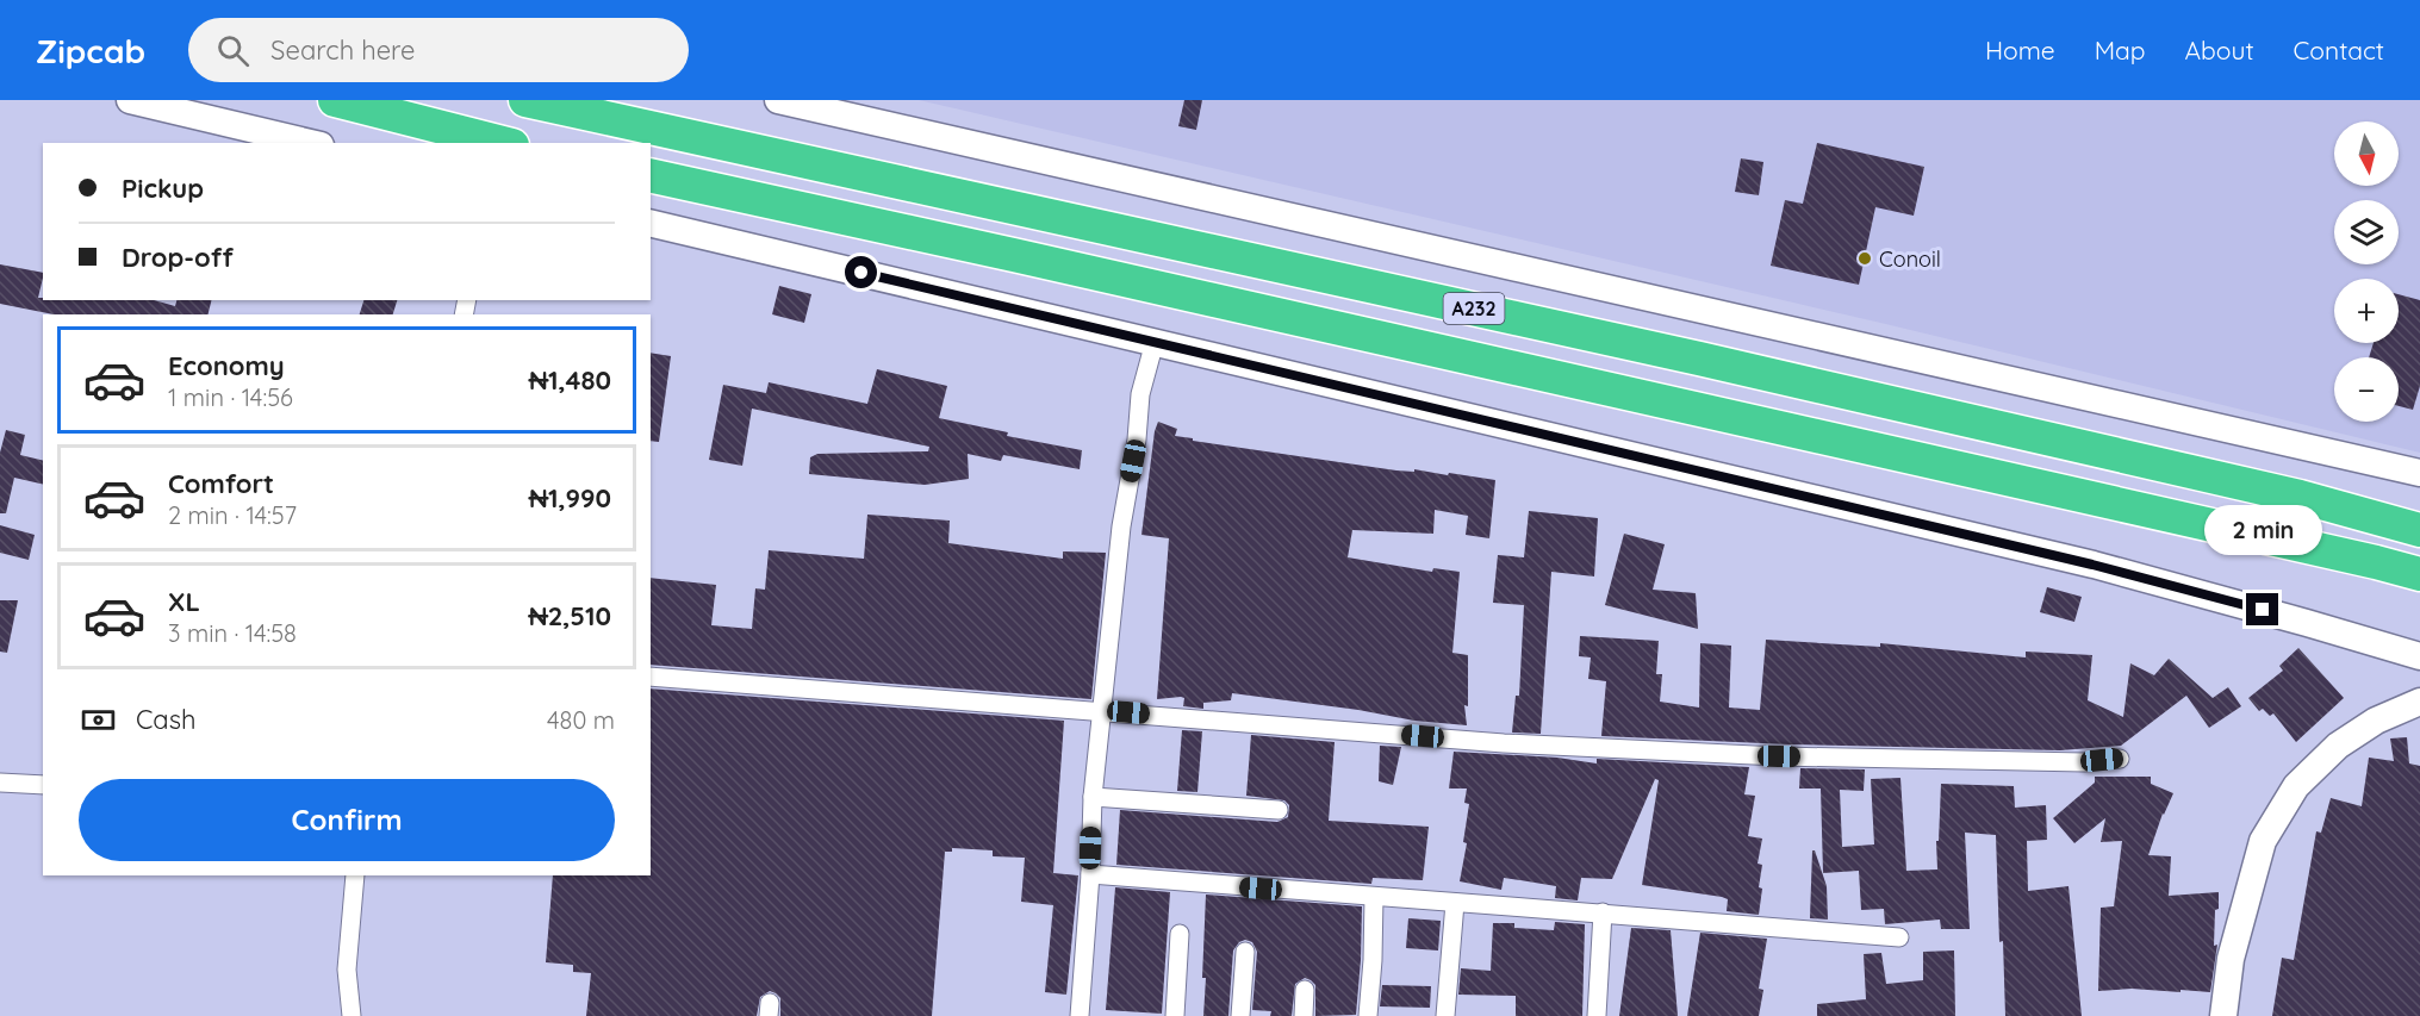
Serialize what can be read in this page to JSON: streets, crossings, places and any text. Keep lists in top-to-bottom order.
{
  "streets": {
    "highway": ["A232"]
  },
  "places": ["Conoil"],
  "north": "bottom",
  "page": {
    "header": "Zipcab",
    "search": "Search here",
    "nav": [
      "Home",
      "Map",
      "About",
      "Contact"
    ],
    "map_buttons": ["+", "−"],
    "banner": ["Pickup", "Drop-off"],
    "list": [
      {
        "name": "Economy",
        "note": "1 min · 14:56",
        "value": "₦1,480"
      },
      {
        "name": "Comfort",
        "note": "2 min · 14:57",
        "value": "₦1,990"
      },
      {
        "name": "XL",
        "note": "3 min · 14:58",
        "value": "₦2,510"
      }
    ],
    "bubble": "2 min",
    "pay": ["Cash", "480 m"],
    "buttons": "Confirm"
  }
}
